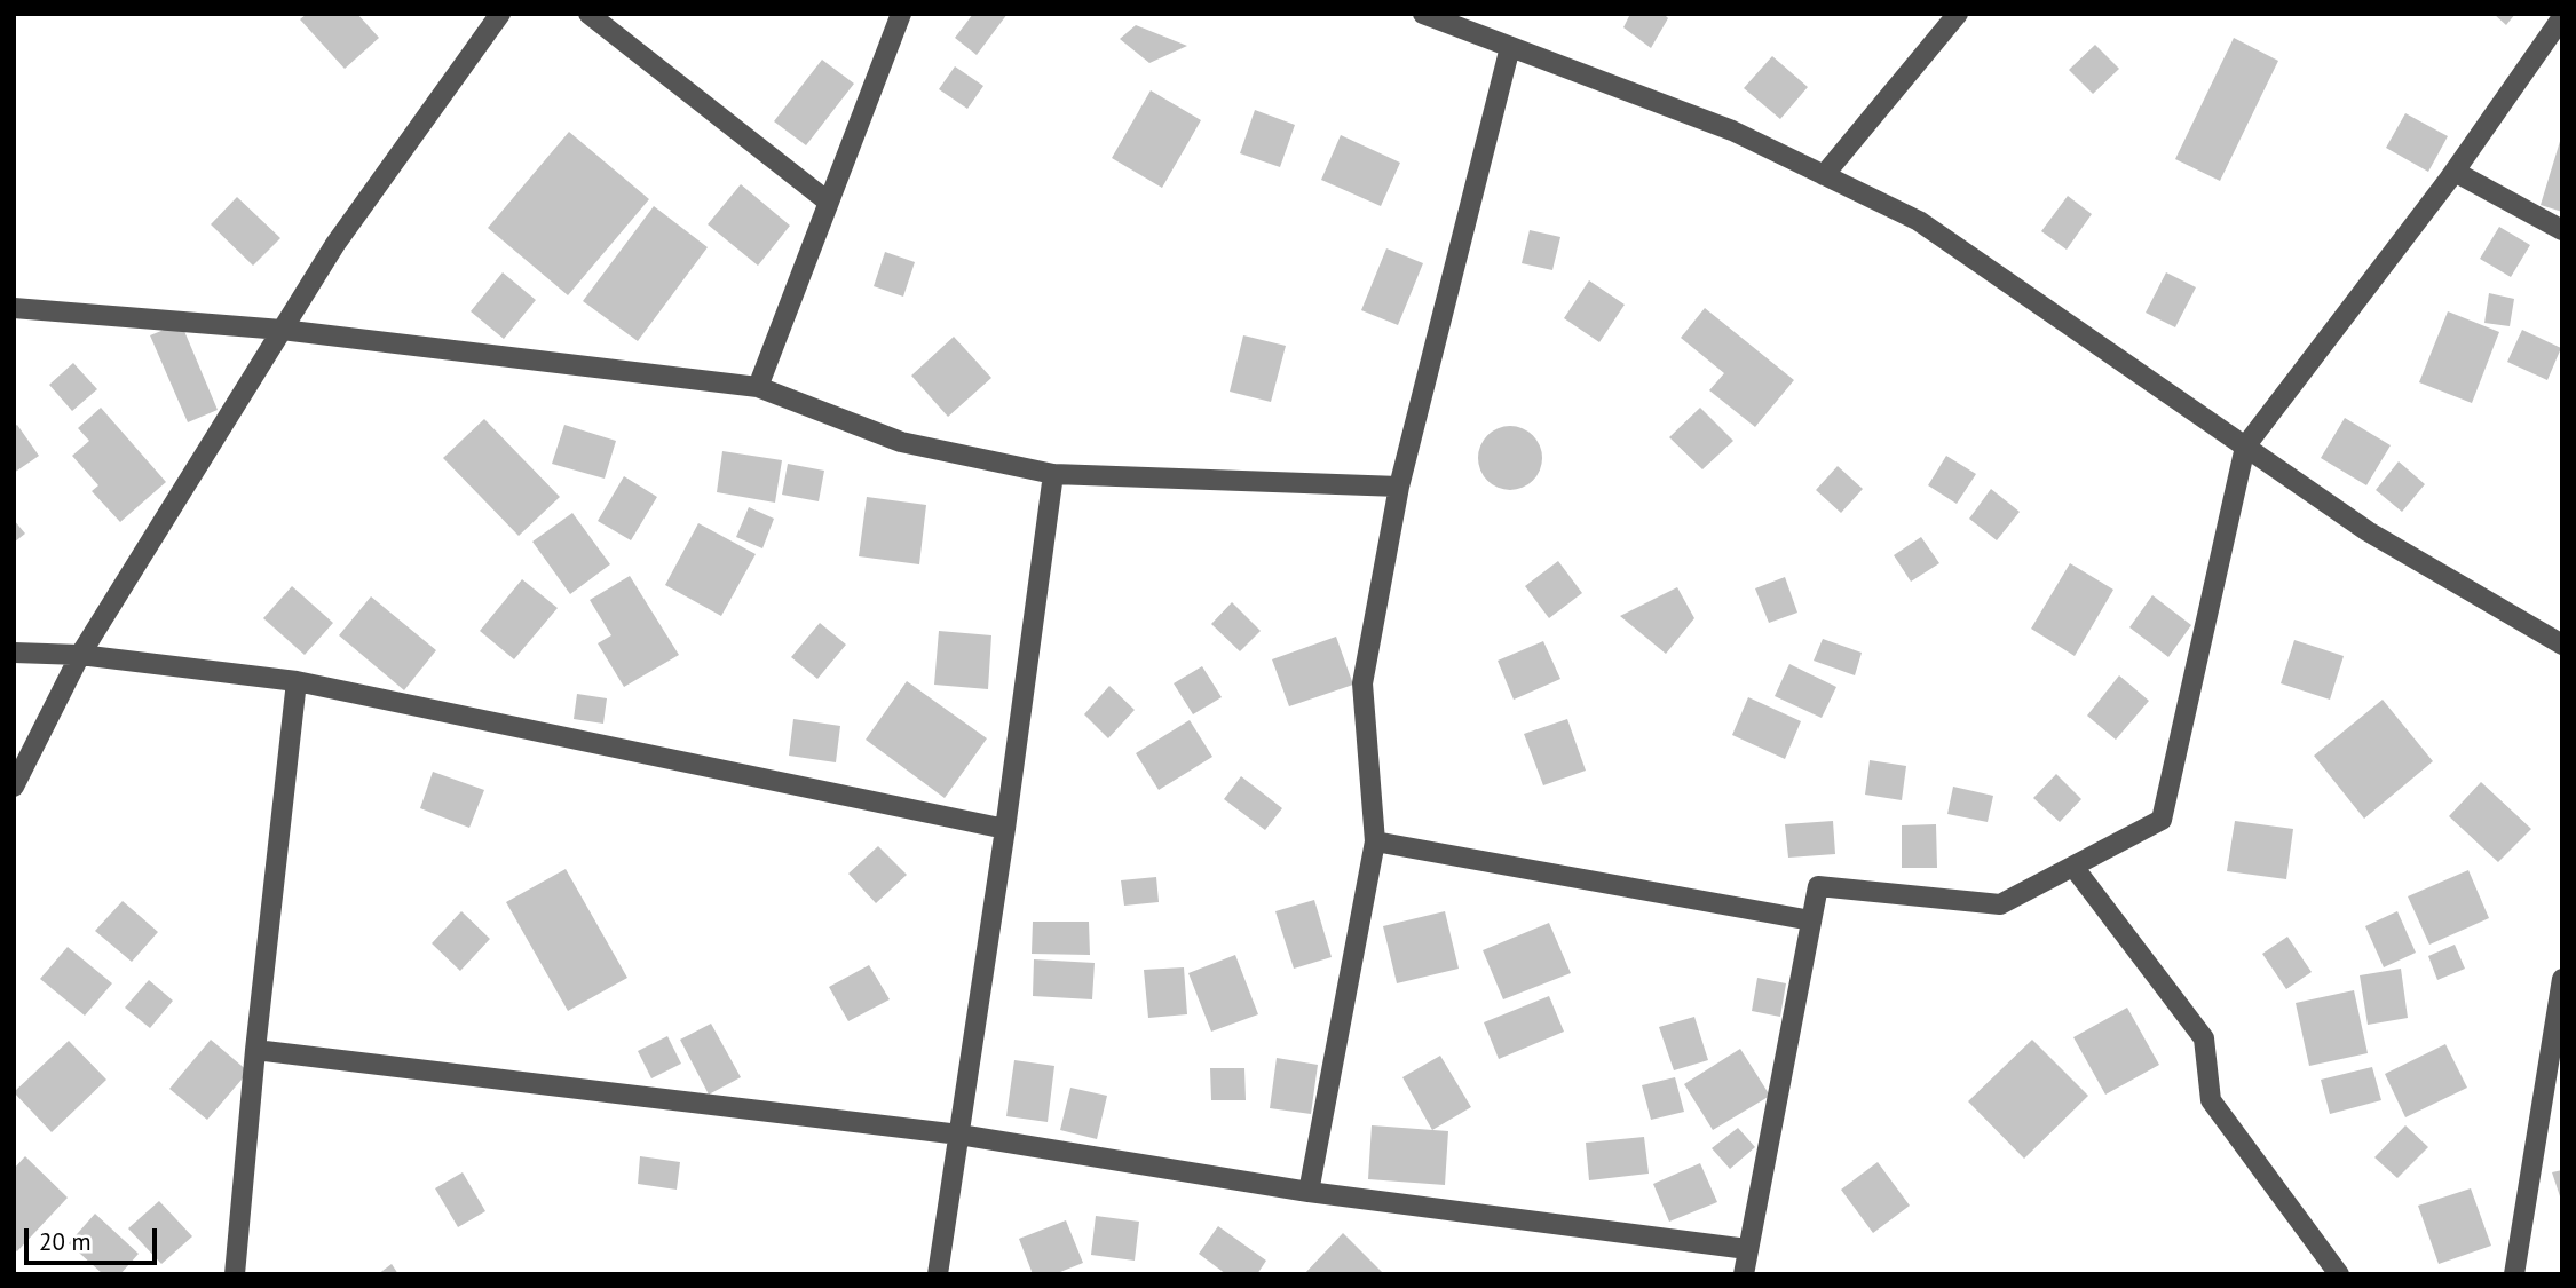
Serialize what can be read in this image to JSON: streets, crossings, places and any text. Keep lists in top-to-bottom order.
{
  "scale_bar": "20 m"
}
